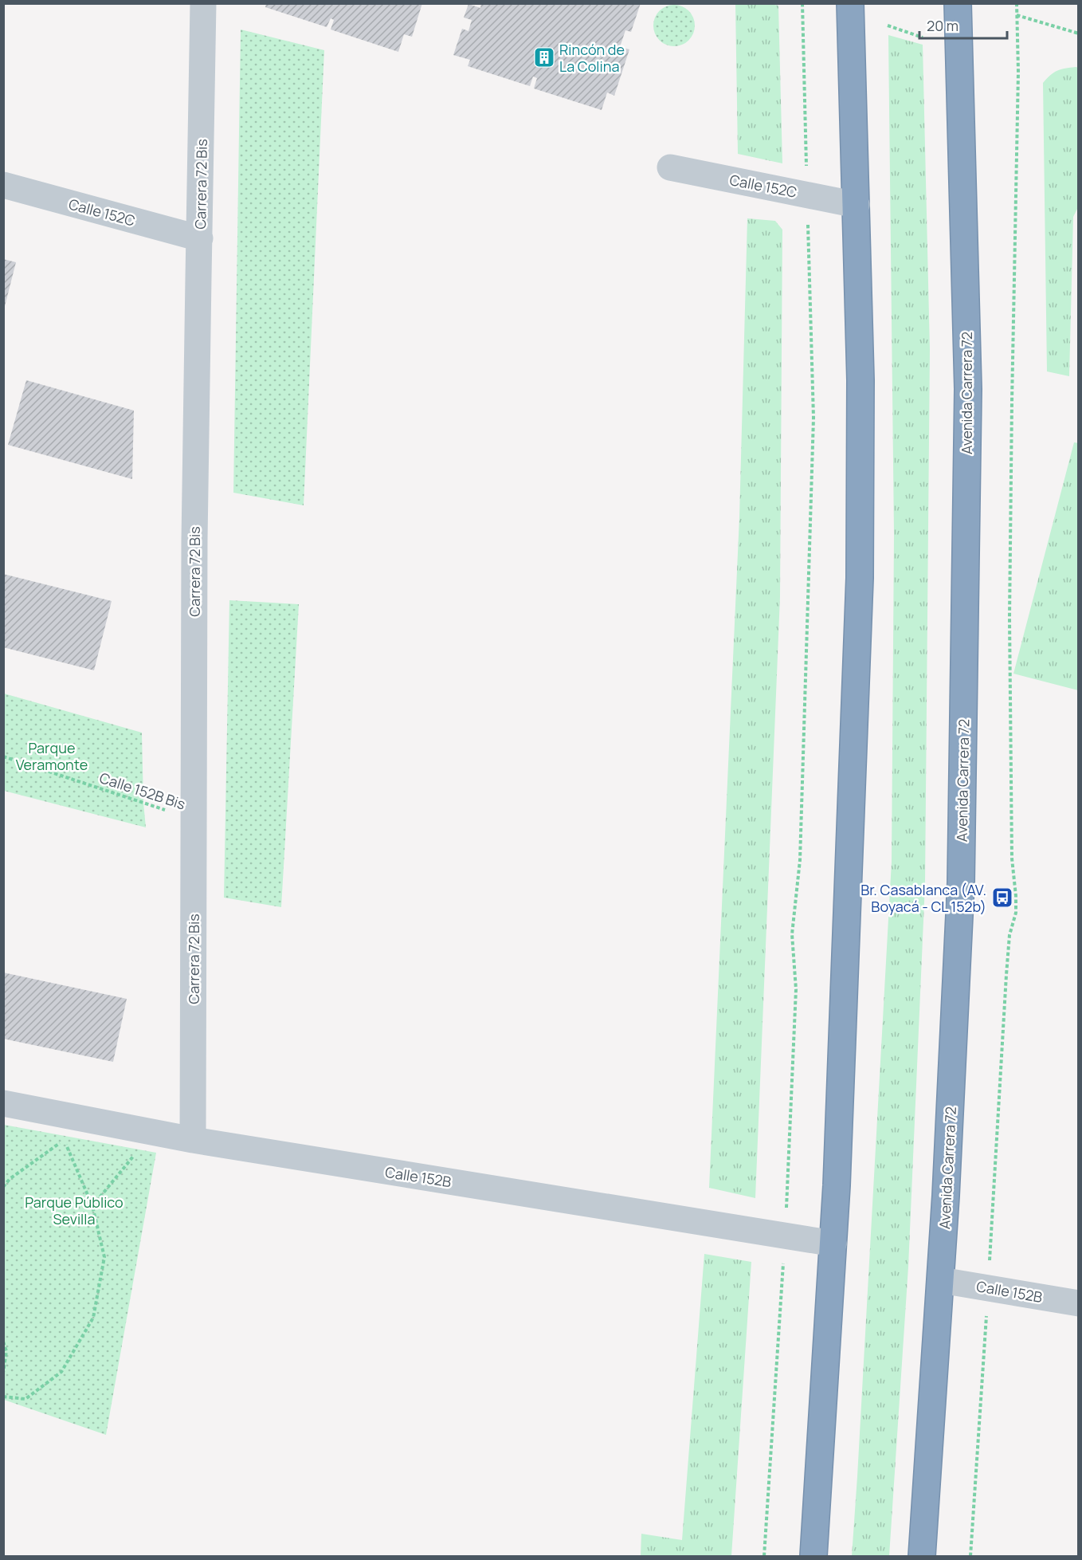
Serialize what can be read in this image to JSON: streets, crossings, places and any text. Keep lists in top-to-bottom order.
{
  "streets": {
    "highway": ["Avenida Carrera 72"],
    "street": ["Carrera 72 Bis", "Calle 152C", "Calle 152B"],
    "path": ["Calle 152B Bis"]
  },
  "crossings": [
    ["Carrera 72 Bis", "Calle 152C"],
    ["Carrera 72 Bis", "Calle 152B Bis"],
    ["Carrera 72 Bis", "Calle 152B"],
    ["Avenida Carrera 72", "Calle 152B"]
  ],
  "parks": ["Parque Veramonte", "Parque Público Sevilla"],
  "places": {
    "building": ["Rincón de La Colina"],
    "bus stop": ["Br. Casablanca (AV. Boyacá - CL 152b)"]
  },
  "scale_bar": "20 m"
}
